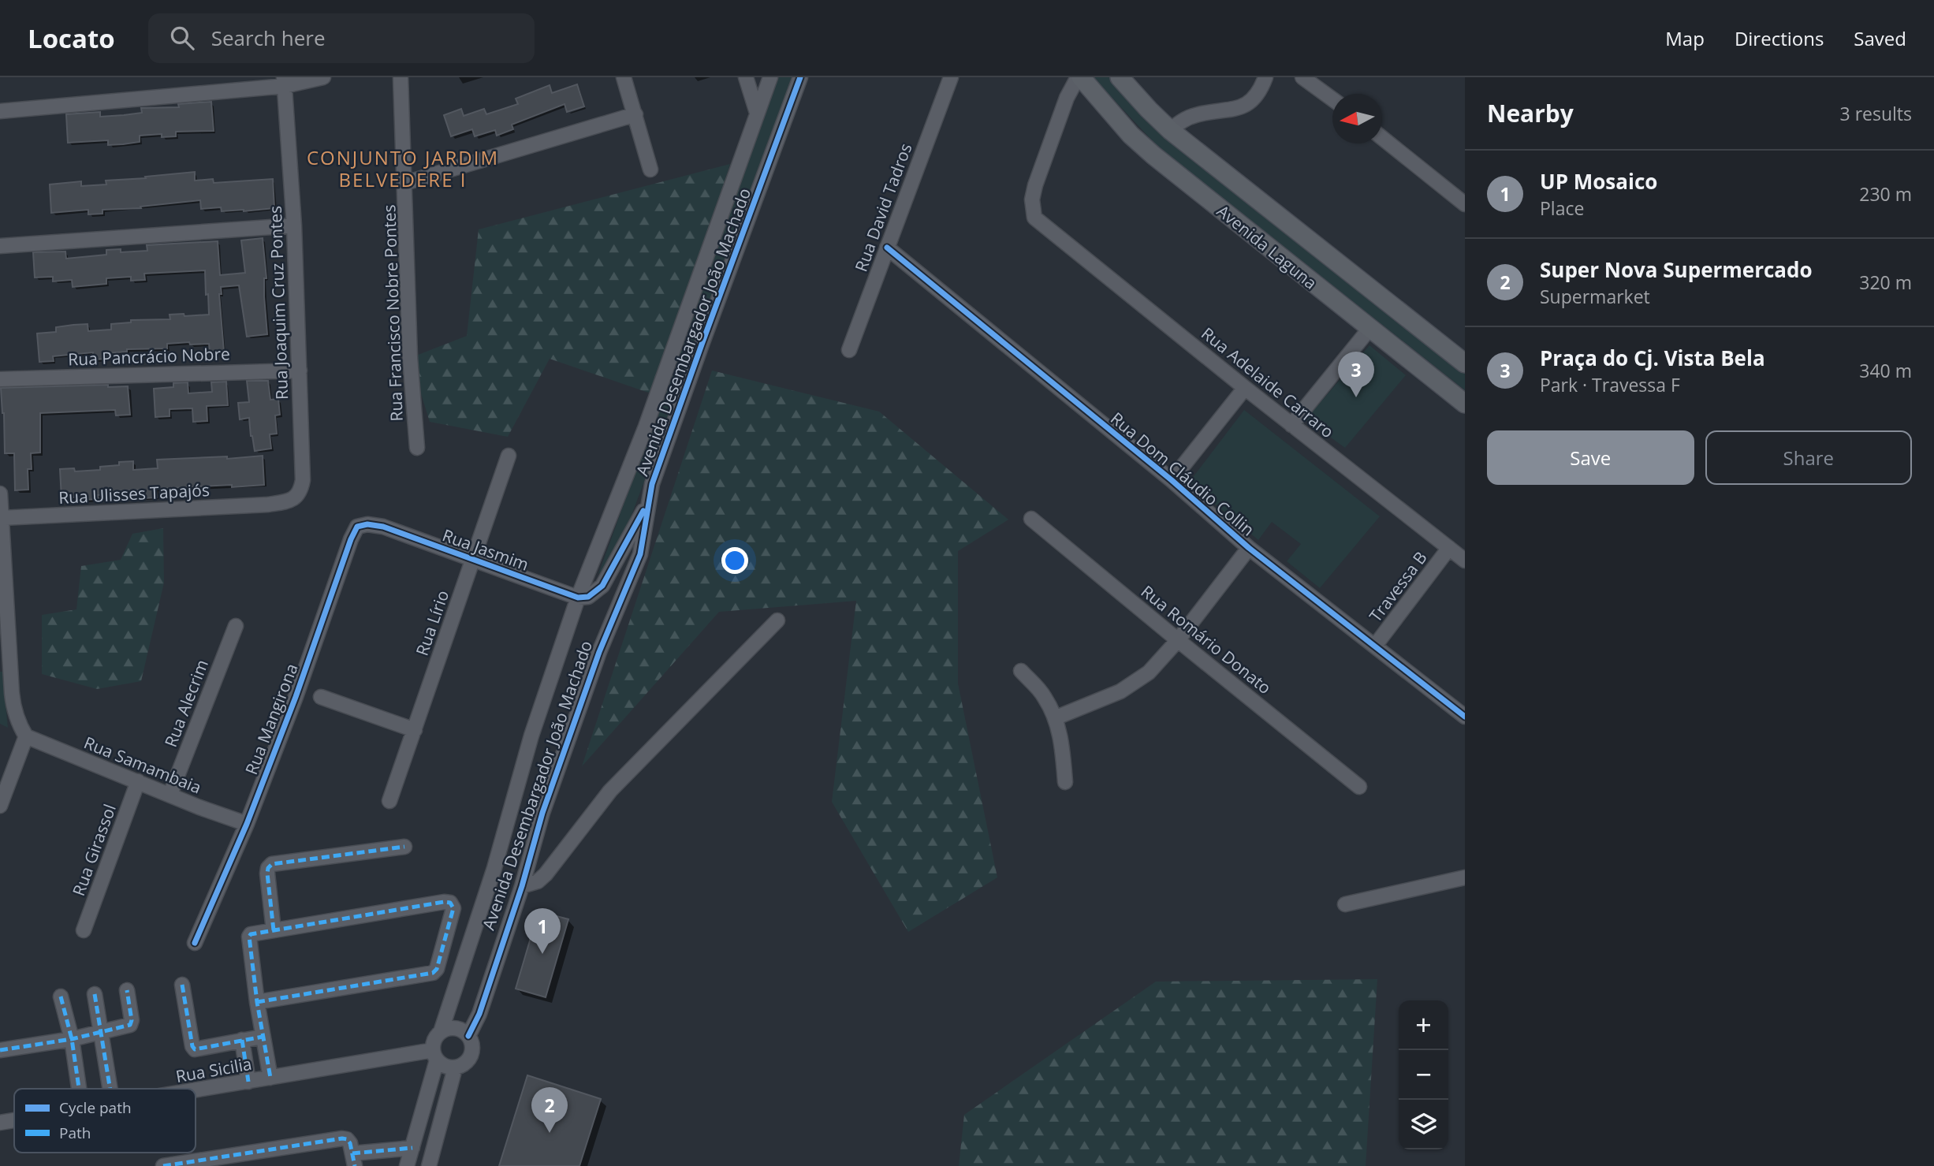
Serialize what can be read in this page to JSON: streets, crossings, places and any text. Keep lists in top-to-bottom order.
{
  "streets": {
    "main road": ["Avenida Laguna"],
    "street": [
      "Rua David Tadros",
      "Rua Joaquim Cruz Pontes",
      "Rua Francisco Nobre Pontes",
      "Avenida Desembargador João Machado",
      "Rua Pancrácio Nobre",
      "Rua Adelaide Carraro",
      "Rua Dom Cláudio Collin",
      "Rua Ulisses Tapajós",
      "Rua Jasmim",
      "Travessa B",
      "Rua Lírio",
      "Rua Romário Donato",
      "Rua Alecrim",
      "Rua Mangirona",
      "Rua Samambaia",
      "Rua Girassol",
      "Rua Sicilia"
    ]
  },
  "crossings": [
    ["Rua David Tadros", "Rua Dom Cláudio Collin"],
    ["Avenida Laguna", "Rua Adelaide Carraro"],
    ["Rua Joaquim Cruz Pontes", "Rua Pancrácio Nobre"],
    ["Rua Joaquim Cruz Pontes", "Rua Ulisses Tapajós"],
    ["Avenida Desembargador João Machado", "Rua Jasmim"],
    ["Avenida Desembargador João Machado", "Rua Sicilia"],
    ["Rua Adelaide Carraro", "Travessa B"],
    ["Rua Dom Cláudio Collin", "Travessa B"],
    ["Rua Jasmim", "Rua Lírio"],
    ["Rua Jasmim", "Rua Mangirona"],
    ["Rua Alecrim", "Rua Samambaia"],
    ["Rua Mangirona", "Rua Samambaia"],
    ["Rua Samambaia", "Rua Girassol"]
  ],
  "districts": ["CONJUNTO JARDIM BELVEDERE I"],
  "legend": ["Cycle path", "Path"],
  "north": "left",
  "page": {
    "header": "Locato",
    "search": "Search here",
    "nav": ["Map", "Directions", "Saved"],
    "heading": ["Nearby", "3 results"],
    "list": [
      {
        "mark": "1",
        "name": "UP Mosaico",
        "note": "Place",
        "value": "230 m"
      },
      {
        "mark": "2",
        "name": "Super Nova Supermercado",
        "note": "Supermarket",
        "value": "320 m"
      },
      {
        "mark": "3",
        "name": "Praça do Cj. Vista Bela",
        "note": "Park · Travessa F",
        "value": "340 m"
      }
    ],
    "pins": ["3", "1", "2"],
    "buttons": ["Save", "Share"],
    "map_buttons": ["+", "−"]
  }
}
